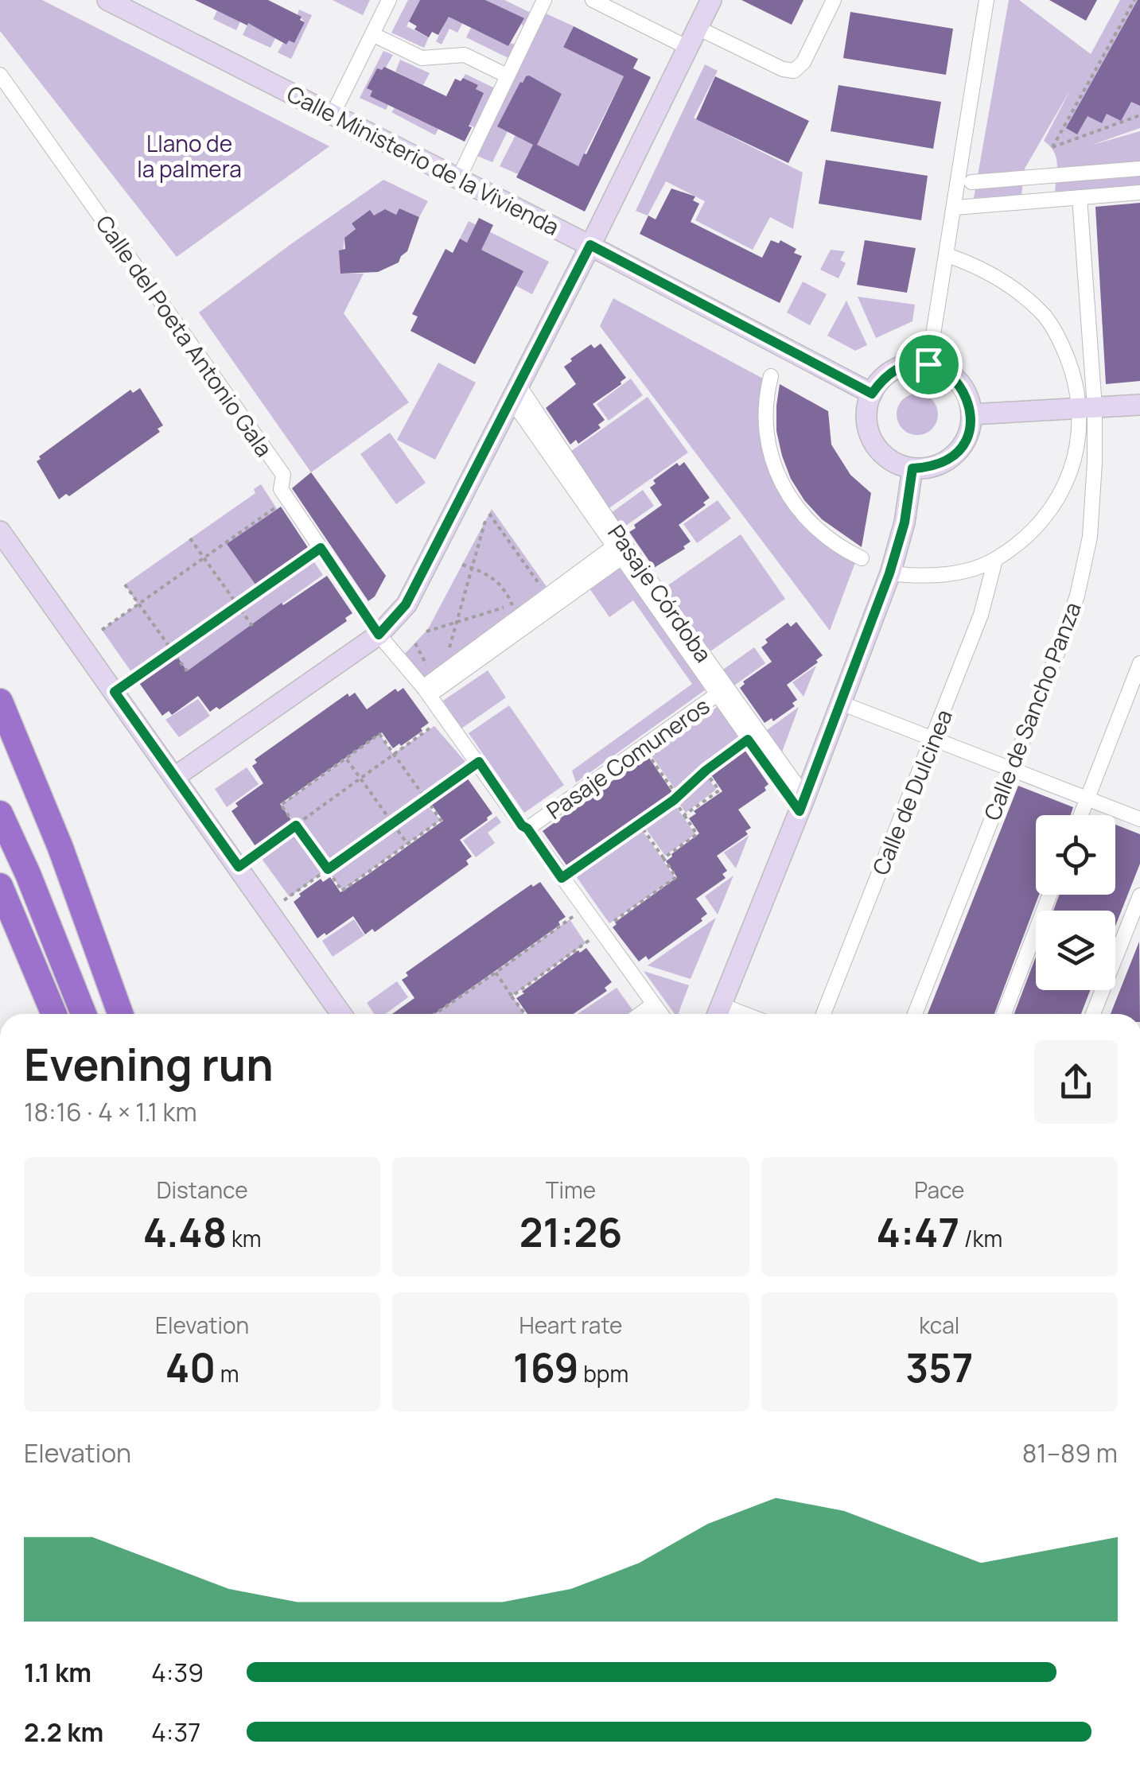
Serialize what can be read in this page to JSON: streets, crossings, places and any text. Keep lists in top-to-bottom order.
{
  "streets": {
    "street": [
      "Calle Ministerio de la Vivienda",
      "Calle del Poeta Antonio Gala",
      "Pasaje Córdoba",
      "Calle de Sancho Panza",
      "Pasaje Comuneros",
      "Calle de Dulcinea"
    ]
  },
  "crossings": [
    ["Calle del Poeta Antonio Gala", "Pasaje Comuneros"],
    ["Pasaje Córdoba", "Pasaje Comuneros"]
  ],
  "parks": ["Llano de la palmera"],
  "page": {
    "heading": ["Evening run", "18:16 · 4 × 1.1 km"],
    "stats": [
      ["Distance", "4.48 km"],
      ["Time", "21:26"],
      ["Pace", "4:47 /km"],
      ["Elevation", "40 m"],
      ["Heart rate", "169 bpm"],
      ["kcal", "357"]
    ],
    "chart": ["Elevation", "81–89 m"],
    "list": [
      {
        "name": "1.1 km",
        "note": "4:39"
      },
      {
        "name": "2.2 km",
        "note": "4:37"
      }
    ]
  }
}
